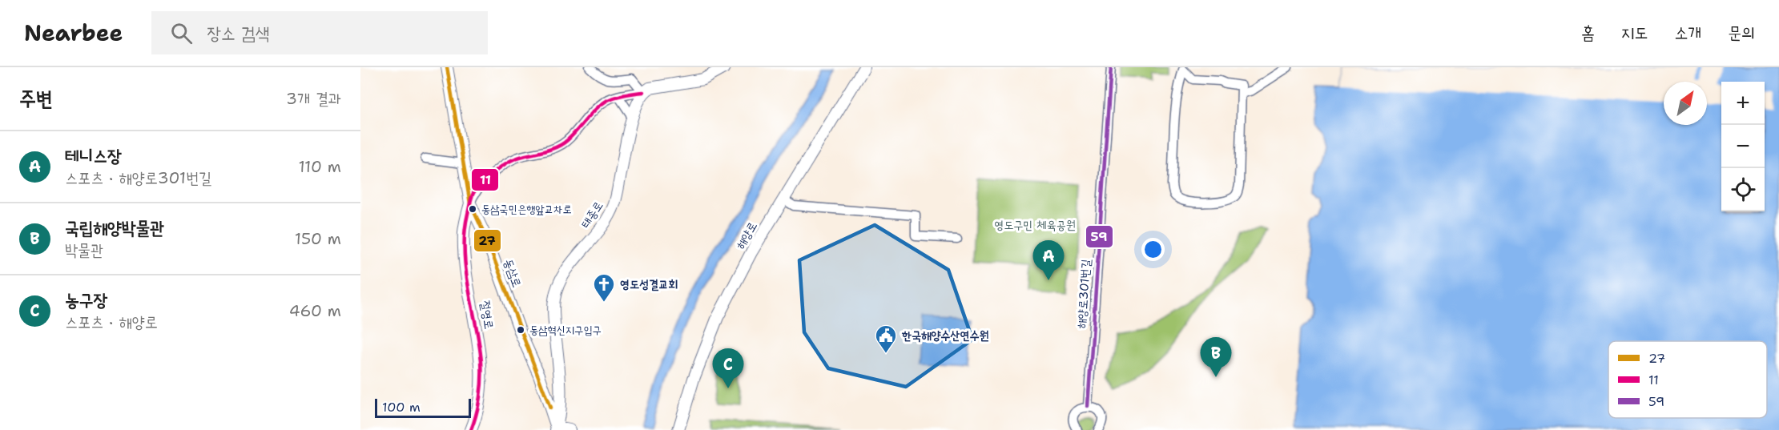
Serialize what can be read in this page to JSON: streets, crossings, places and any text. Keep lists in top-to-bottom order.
{
  "streets": {
    "main road": [
      "태종로",
      "해양로",
      "동삼로",
      "절영로"
    ],
    "street": ["해양로301번길"]
  },
  "crossings": [
    ["태종로", "동삼로"],
    ["동삼로", "절영로"]
  ],
  "parks": ["영도구민 체육공원"],
  "places": {
    "other": ["동삼국민은행앞교차로", "동삼혁신지구입구"],
    "church": ["영도성결교회"],
    "public building": ["한국해양수산연수원"]
  },
  "lines": ["transit line 27", "transit line 59", "transit line 11"],
  "legend": ["27", "11", "59"],
  "scale_bar": "100 m",
  "north": "top right",
  "page": {
    "header": "Nearbee",
    "search": "장소 검색",
    "nav": [
      "홈",
      "지도",
      "소개",
      "문의"
    ],
    "heading": ["주변", "3개 결과"],
    "map_buttons": ["+", "−"],
    "list": [
      {
        "mark": "A",
        "name": "테니스장",
        "note": "스포츠 · 해양로301번길",
        "value": "110 m"
      },
      {
        "mark": "B",
        "name": "국립해양박물관",
        "note": "박물관",
        "value": "150 m"
      },
      {
        "mark": "C",
        "name": "농구장",
        "note": "스포츠 · 해양로",
        "value": "460 m"
      }
    ],
    "pins": ["A", "B", "C"],
    "scale": "100 m"
  }
}
